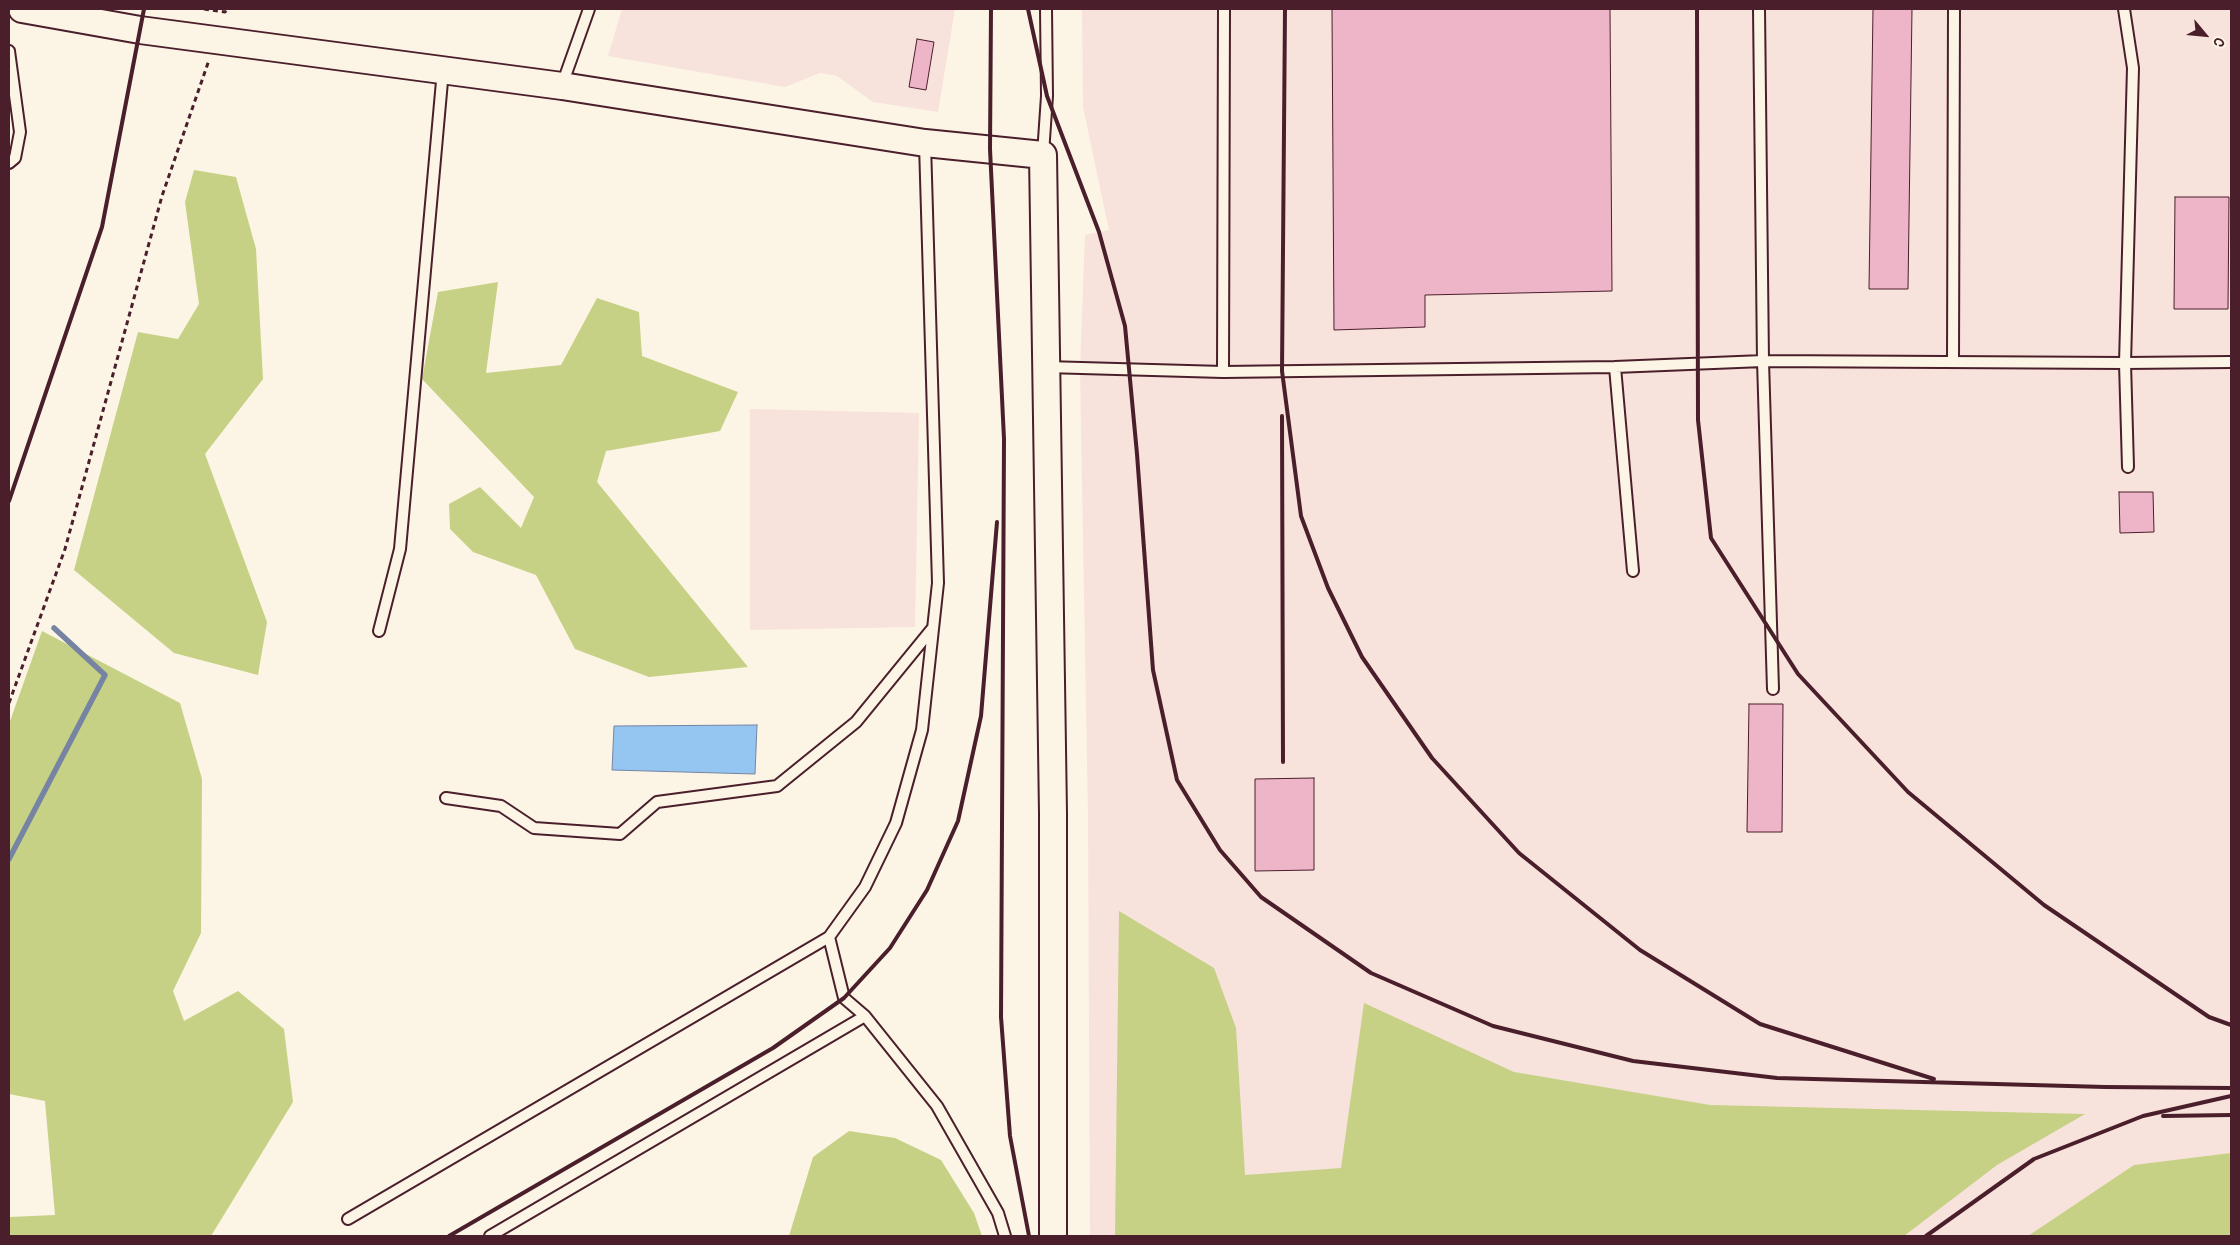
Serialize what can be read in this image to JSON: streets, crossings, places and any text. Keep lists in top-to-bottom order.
{
  "north": "bottom right"
}
